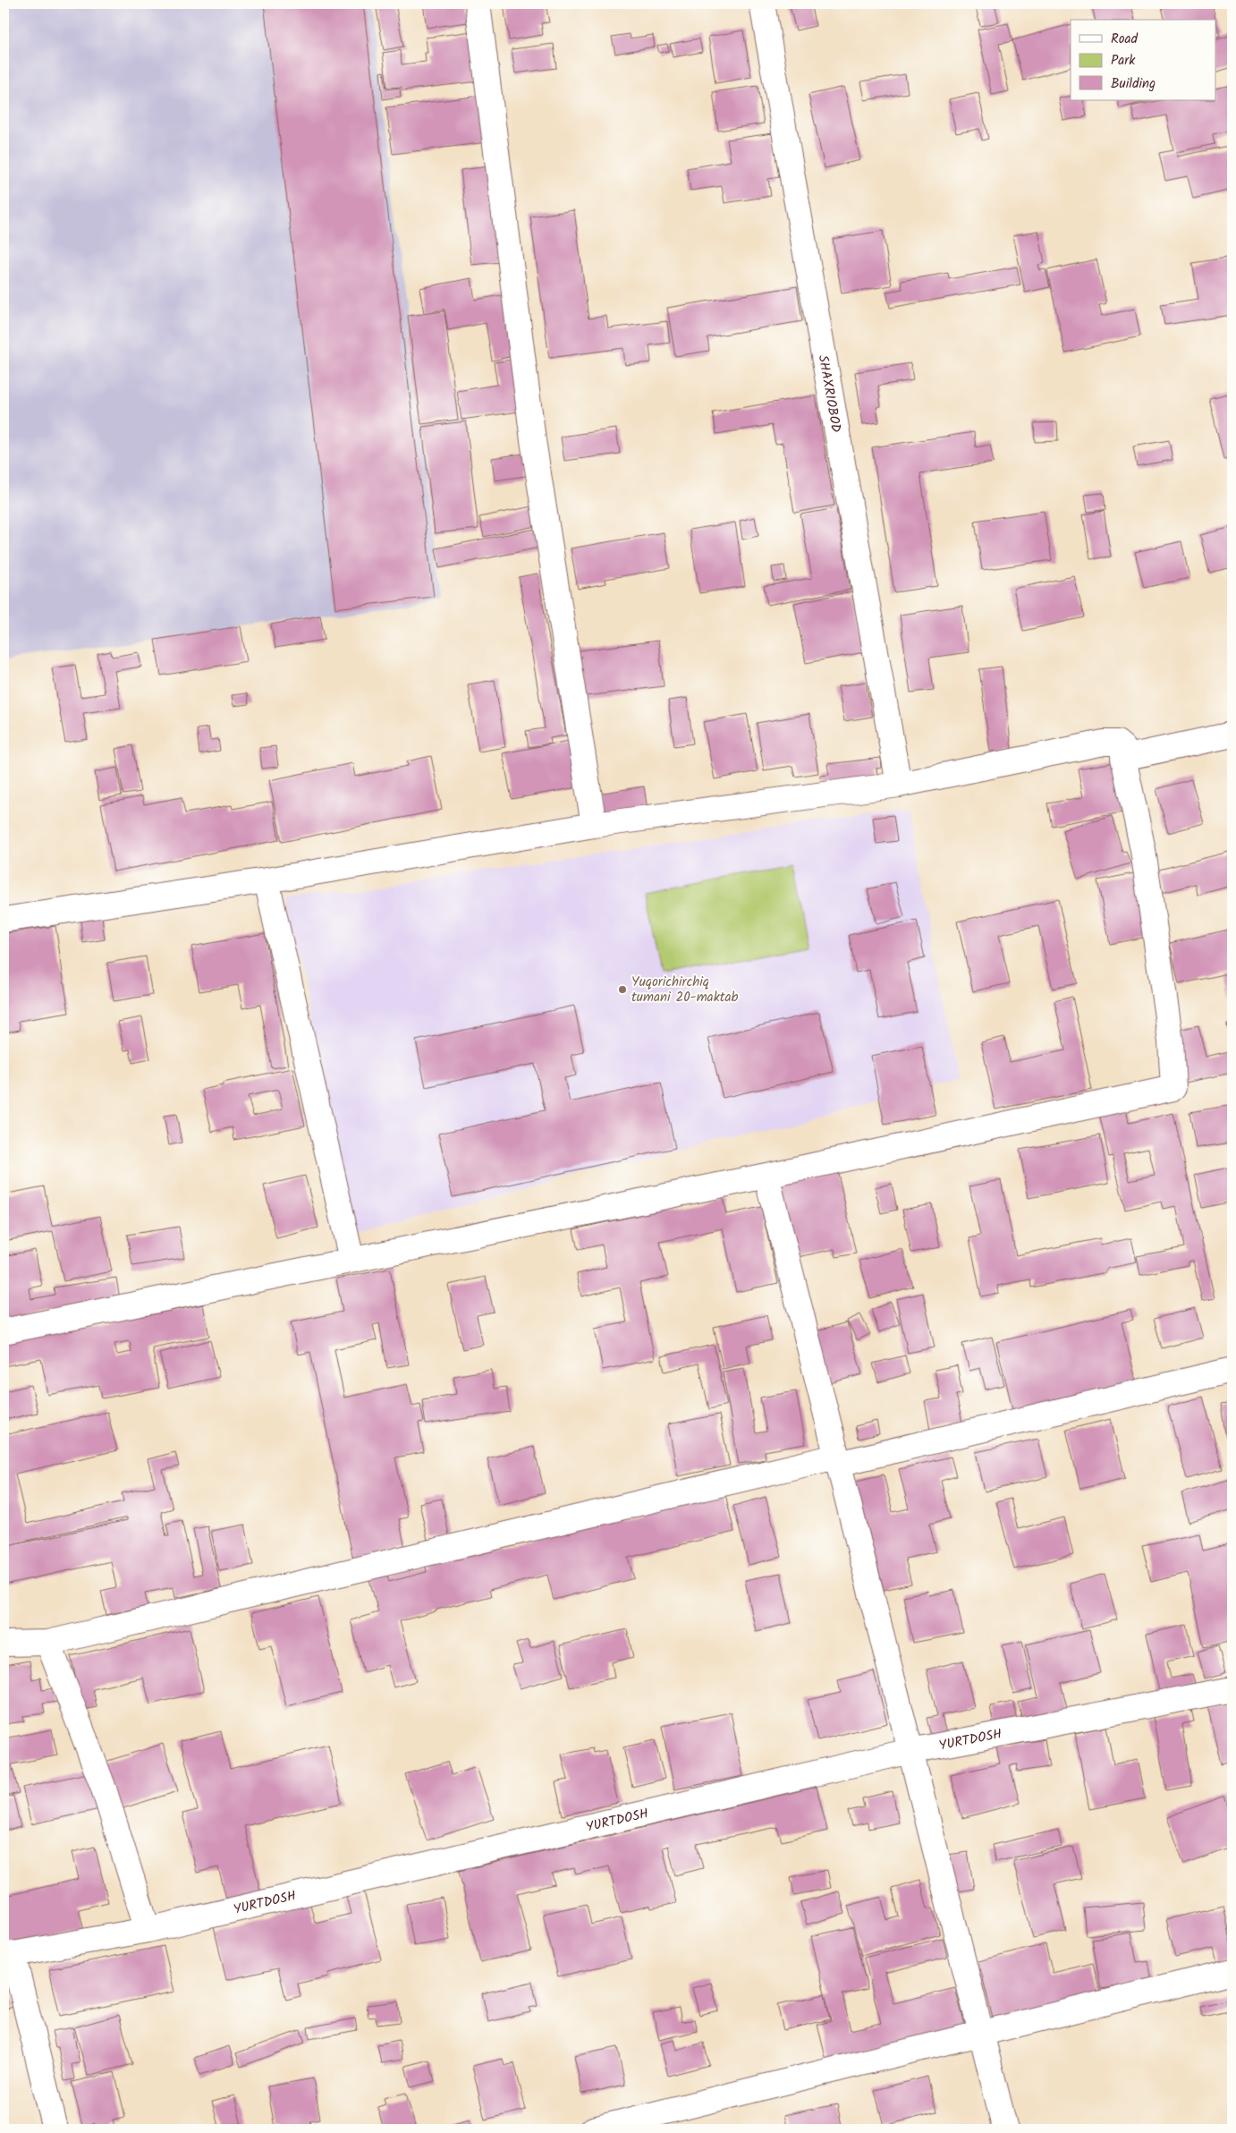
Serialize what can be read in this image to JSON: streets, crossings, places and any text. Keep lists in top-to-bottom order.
{
  "streets": {
    "street": ["SHAXRIOBOD", "YURTDOSH"]
  },
  "places": ["Yuqorichirchiq tumani 20-maktab"],
  "legend": ["Road", "Park", "Building"]
}
